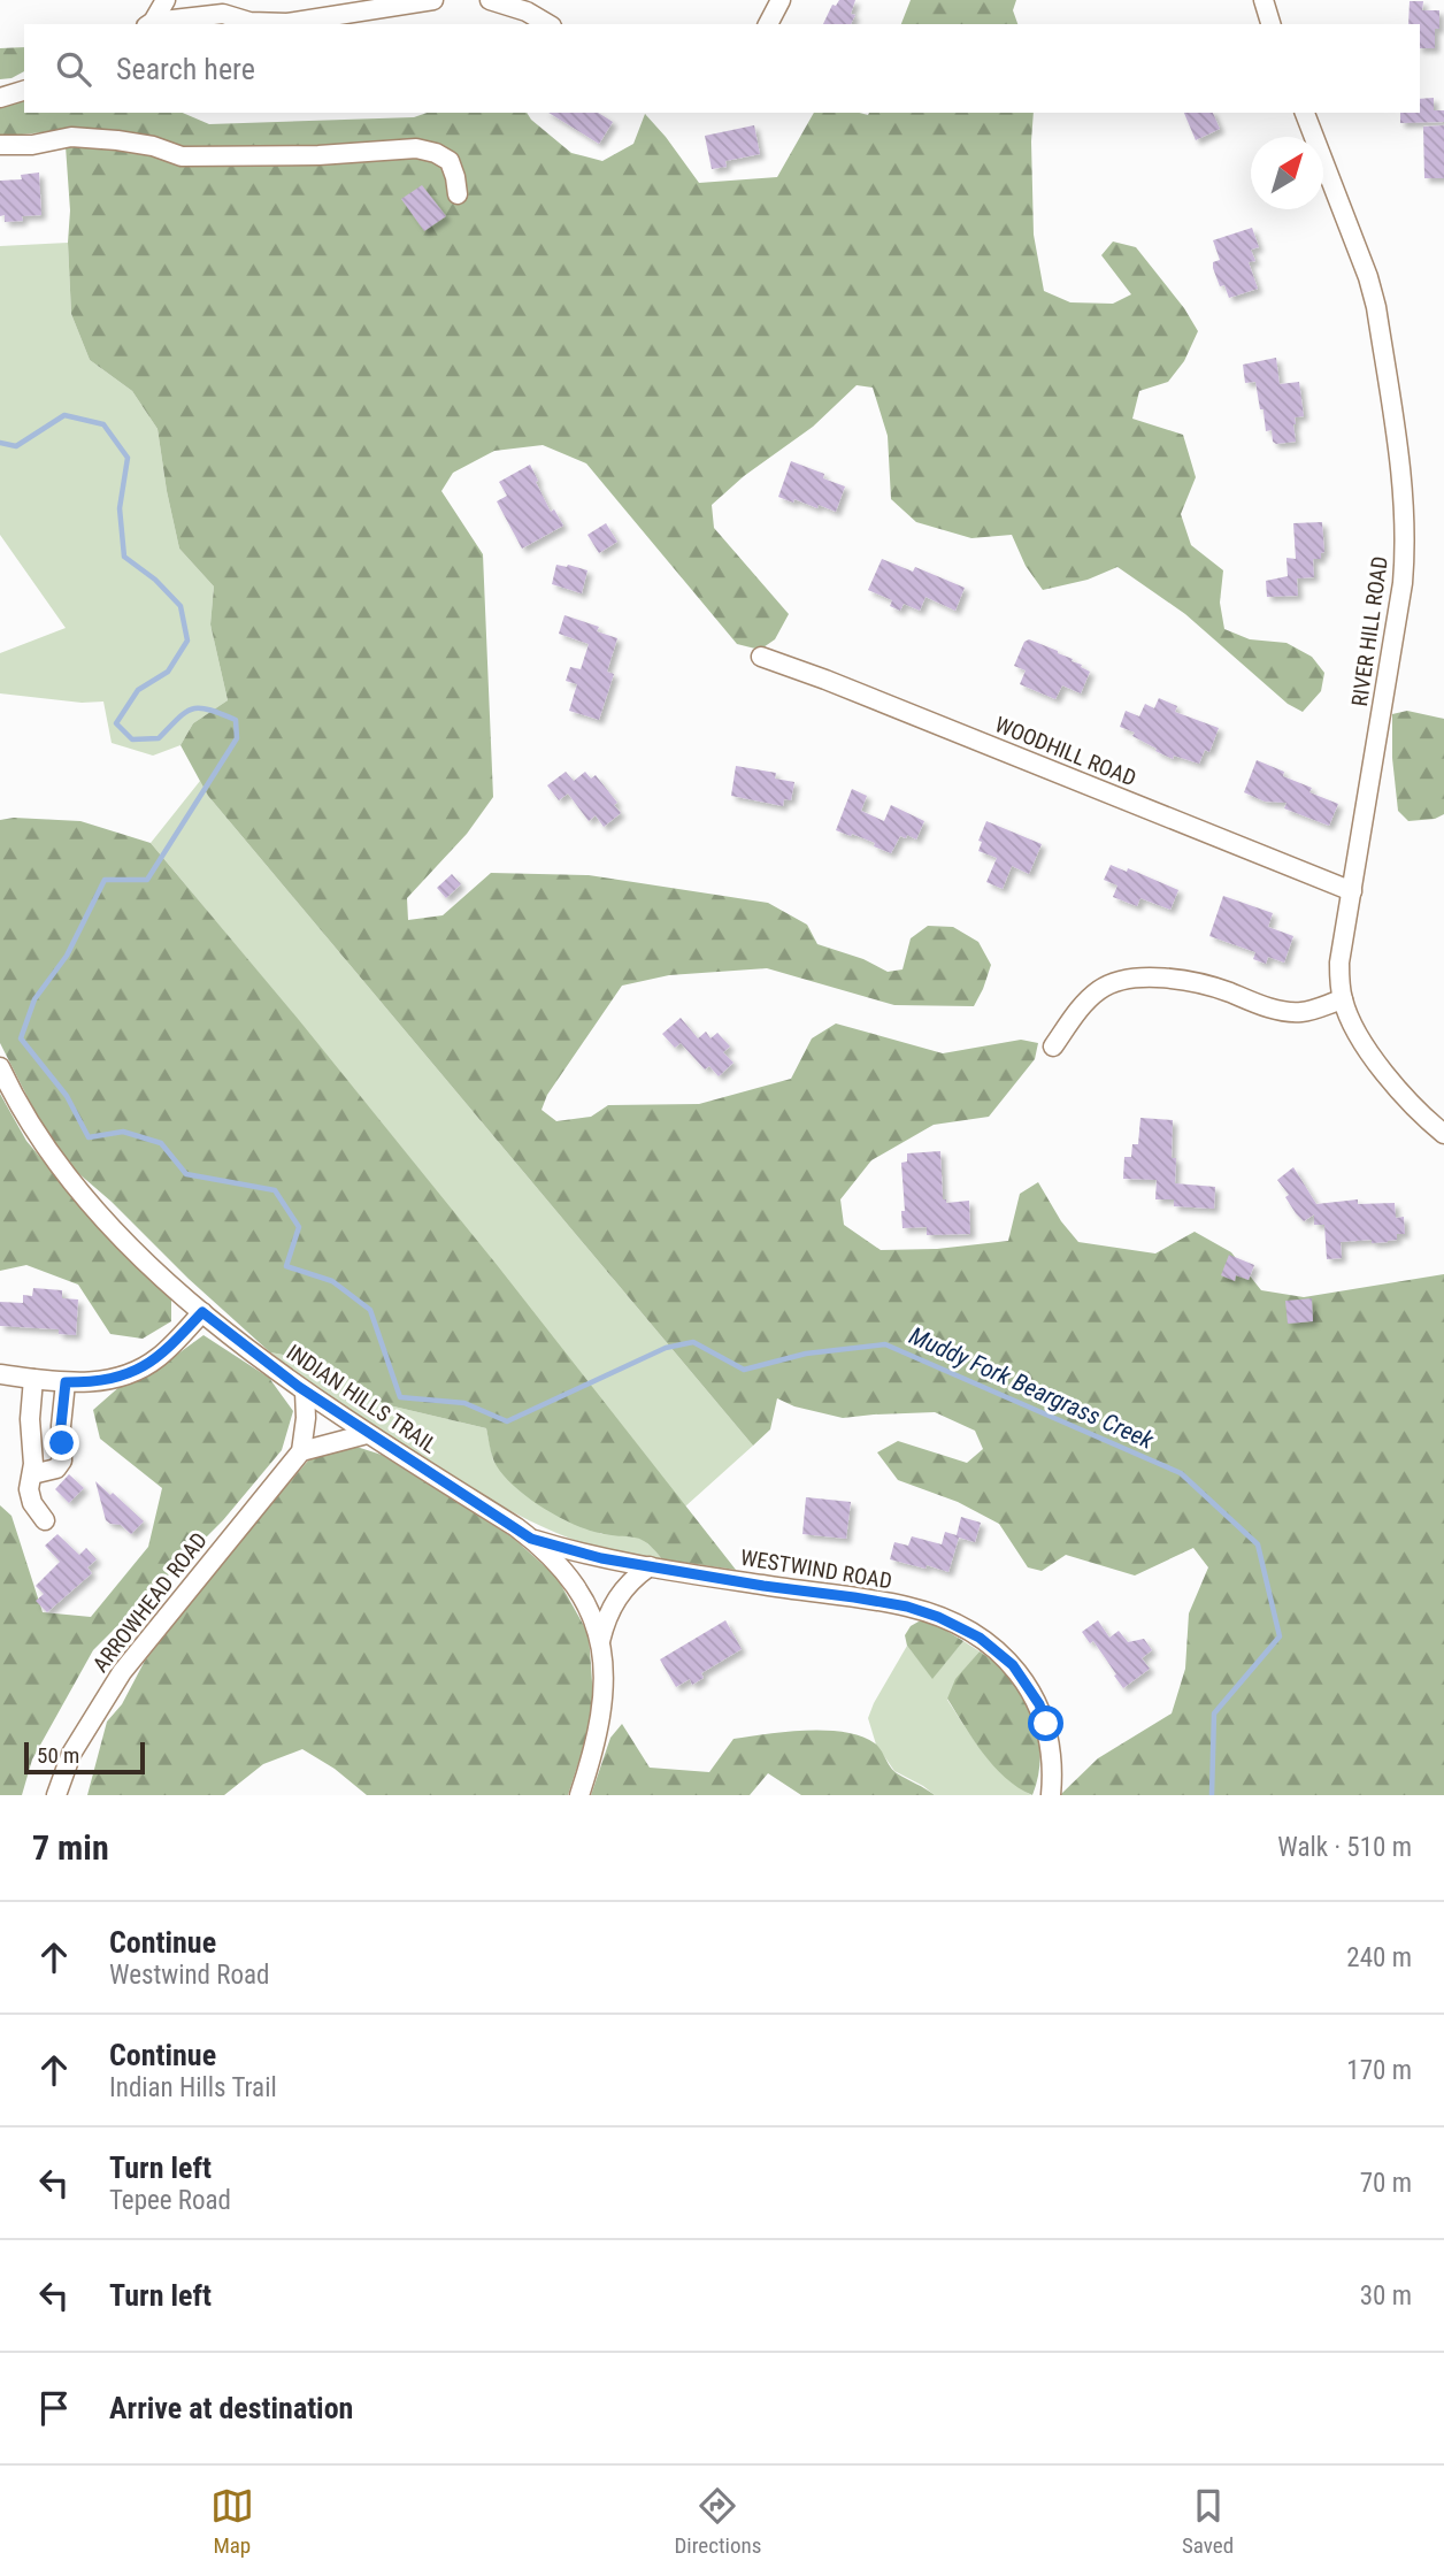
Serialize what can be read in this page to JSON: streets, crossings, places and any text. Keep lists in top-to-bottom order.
{
  "streets": {
    "street": [
      "RIVER HILL ROAD",
      "WOODHILL ROAD",
      "INDIAN HILLS TRAIL",
      "WESTWIND ROAD",
      "ARROWHEAD ROAD"
    ]
  },
  "crossings": [
    ["RIVER HILL ROAD", "WOODHILL ROAD"],
    ["INDIAN HILLS TRAIL", "WESTWIND ROAD"]
  ],
  "water": ["Muddy Fork Beargrass Creek"],
  "scale_bar": "50 m",
  "north": "top right",
  "page": {
    "search": "Search here",
    "scale": "50 m",
    "heading": ["7 min", "Walk · 510 m"],
    "list": [
      ["Continue", "Westwind Road", "240 m"],
      ["Continue", "Indian Hills Trail", "170 m"],
      ["Turn left", "Tepee Road", "70 m"],
      ["Turn left", "30 m"],
      "Arrive at destination"
    ],
    "nav": ["Map", "Directions", "Saved"]
  }
}
